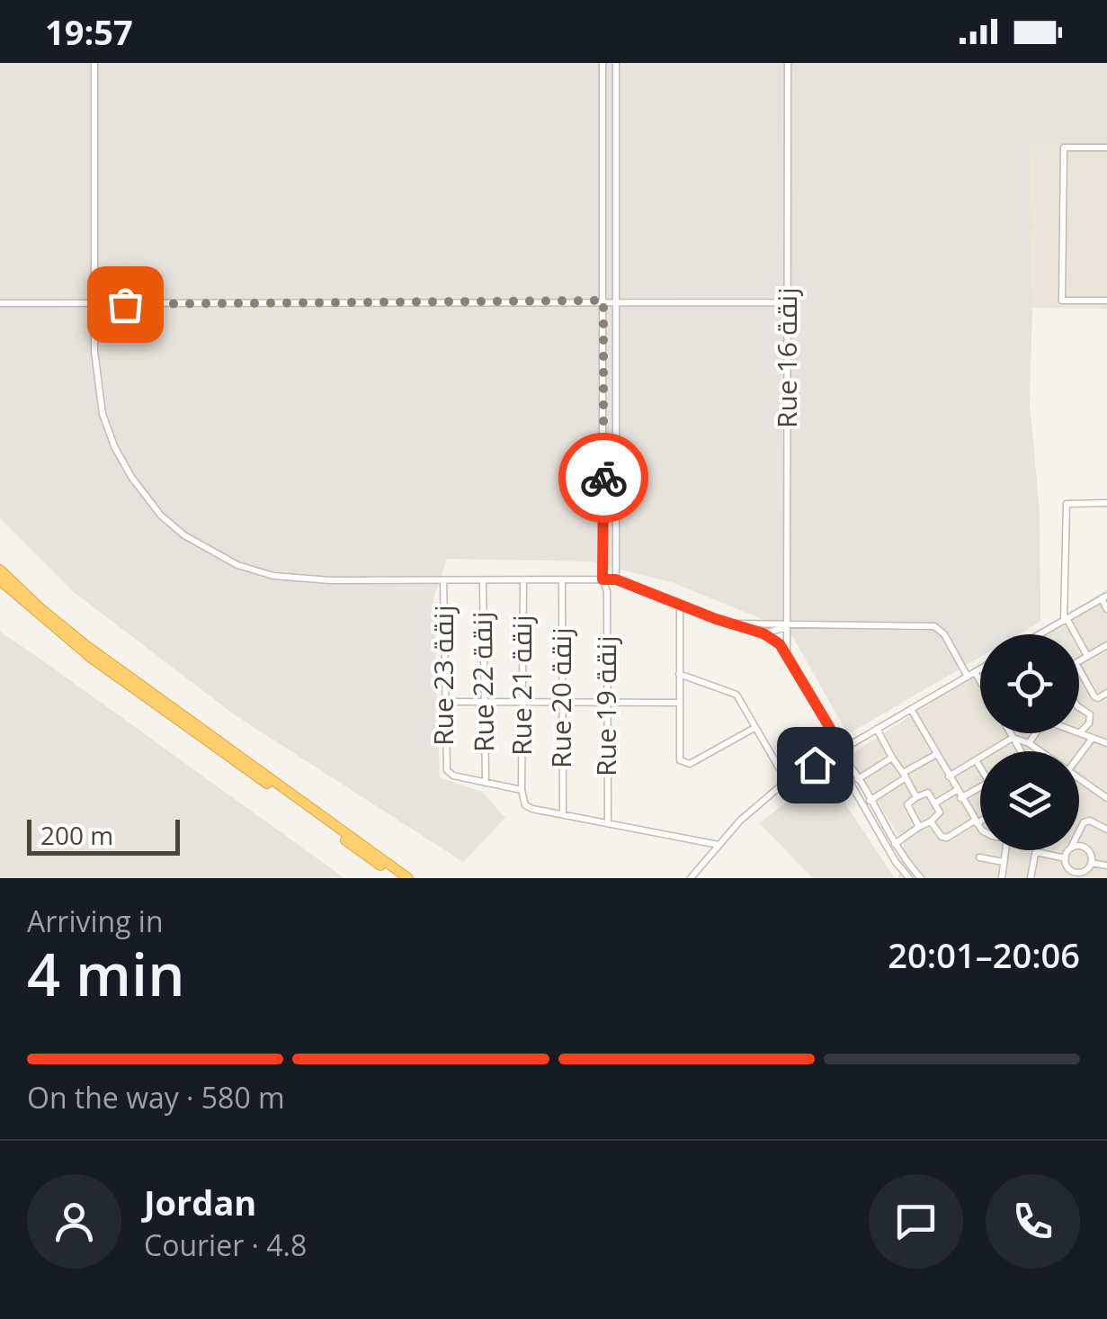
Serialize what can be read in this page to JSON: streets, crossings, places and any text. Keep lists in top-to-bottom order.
{
  "streets": {
    "street": [
      "Rue 16 زنقة",
      "Rue 23 زنقة",
      "Rue 22 زنقة",
      "Rue 21 زنقة",
      "Rue 20 زنقة",
      "Rue 19 زنقة"
    ]
  },
  "crossings": [
    ["Rue 23 زنقة", "Rue 22 زنقة"]
  ],
  "scale_bar": "200 m",
  "page": {
    "status": "19:57",
    "scale": "200 m",
    "heading": ["4 min", "Arriving in", "20:01–20:06"],
    "panel": ["Jordan", "Courier · 4.8"],
    "bar": "On the way · 580 m"
  }
}
